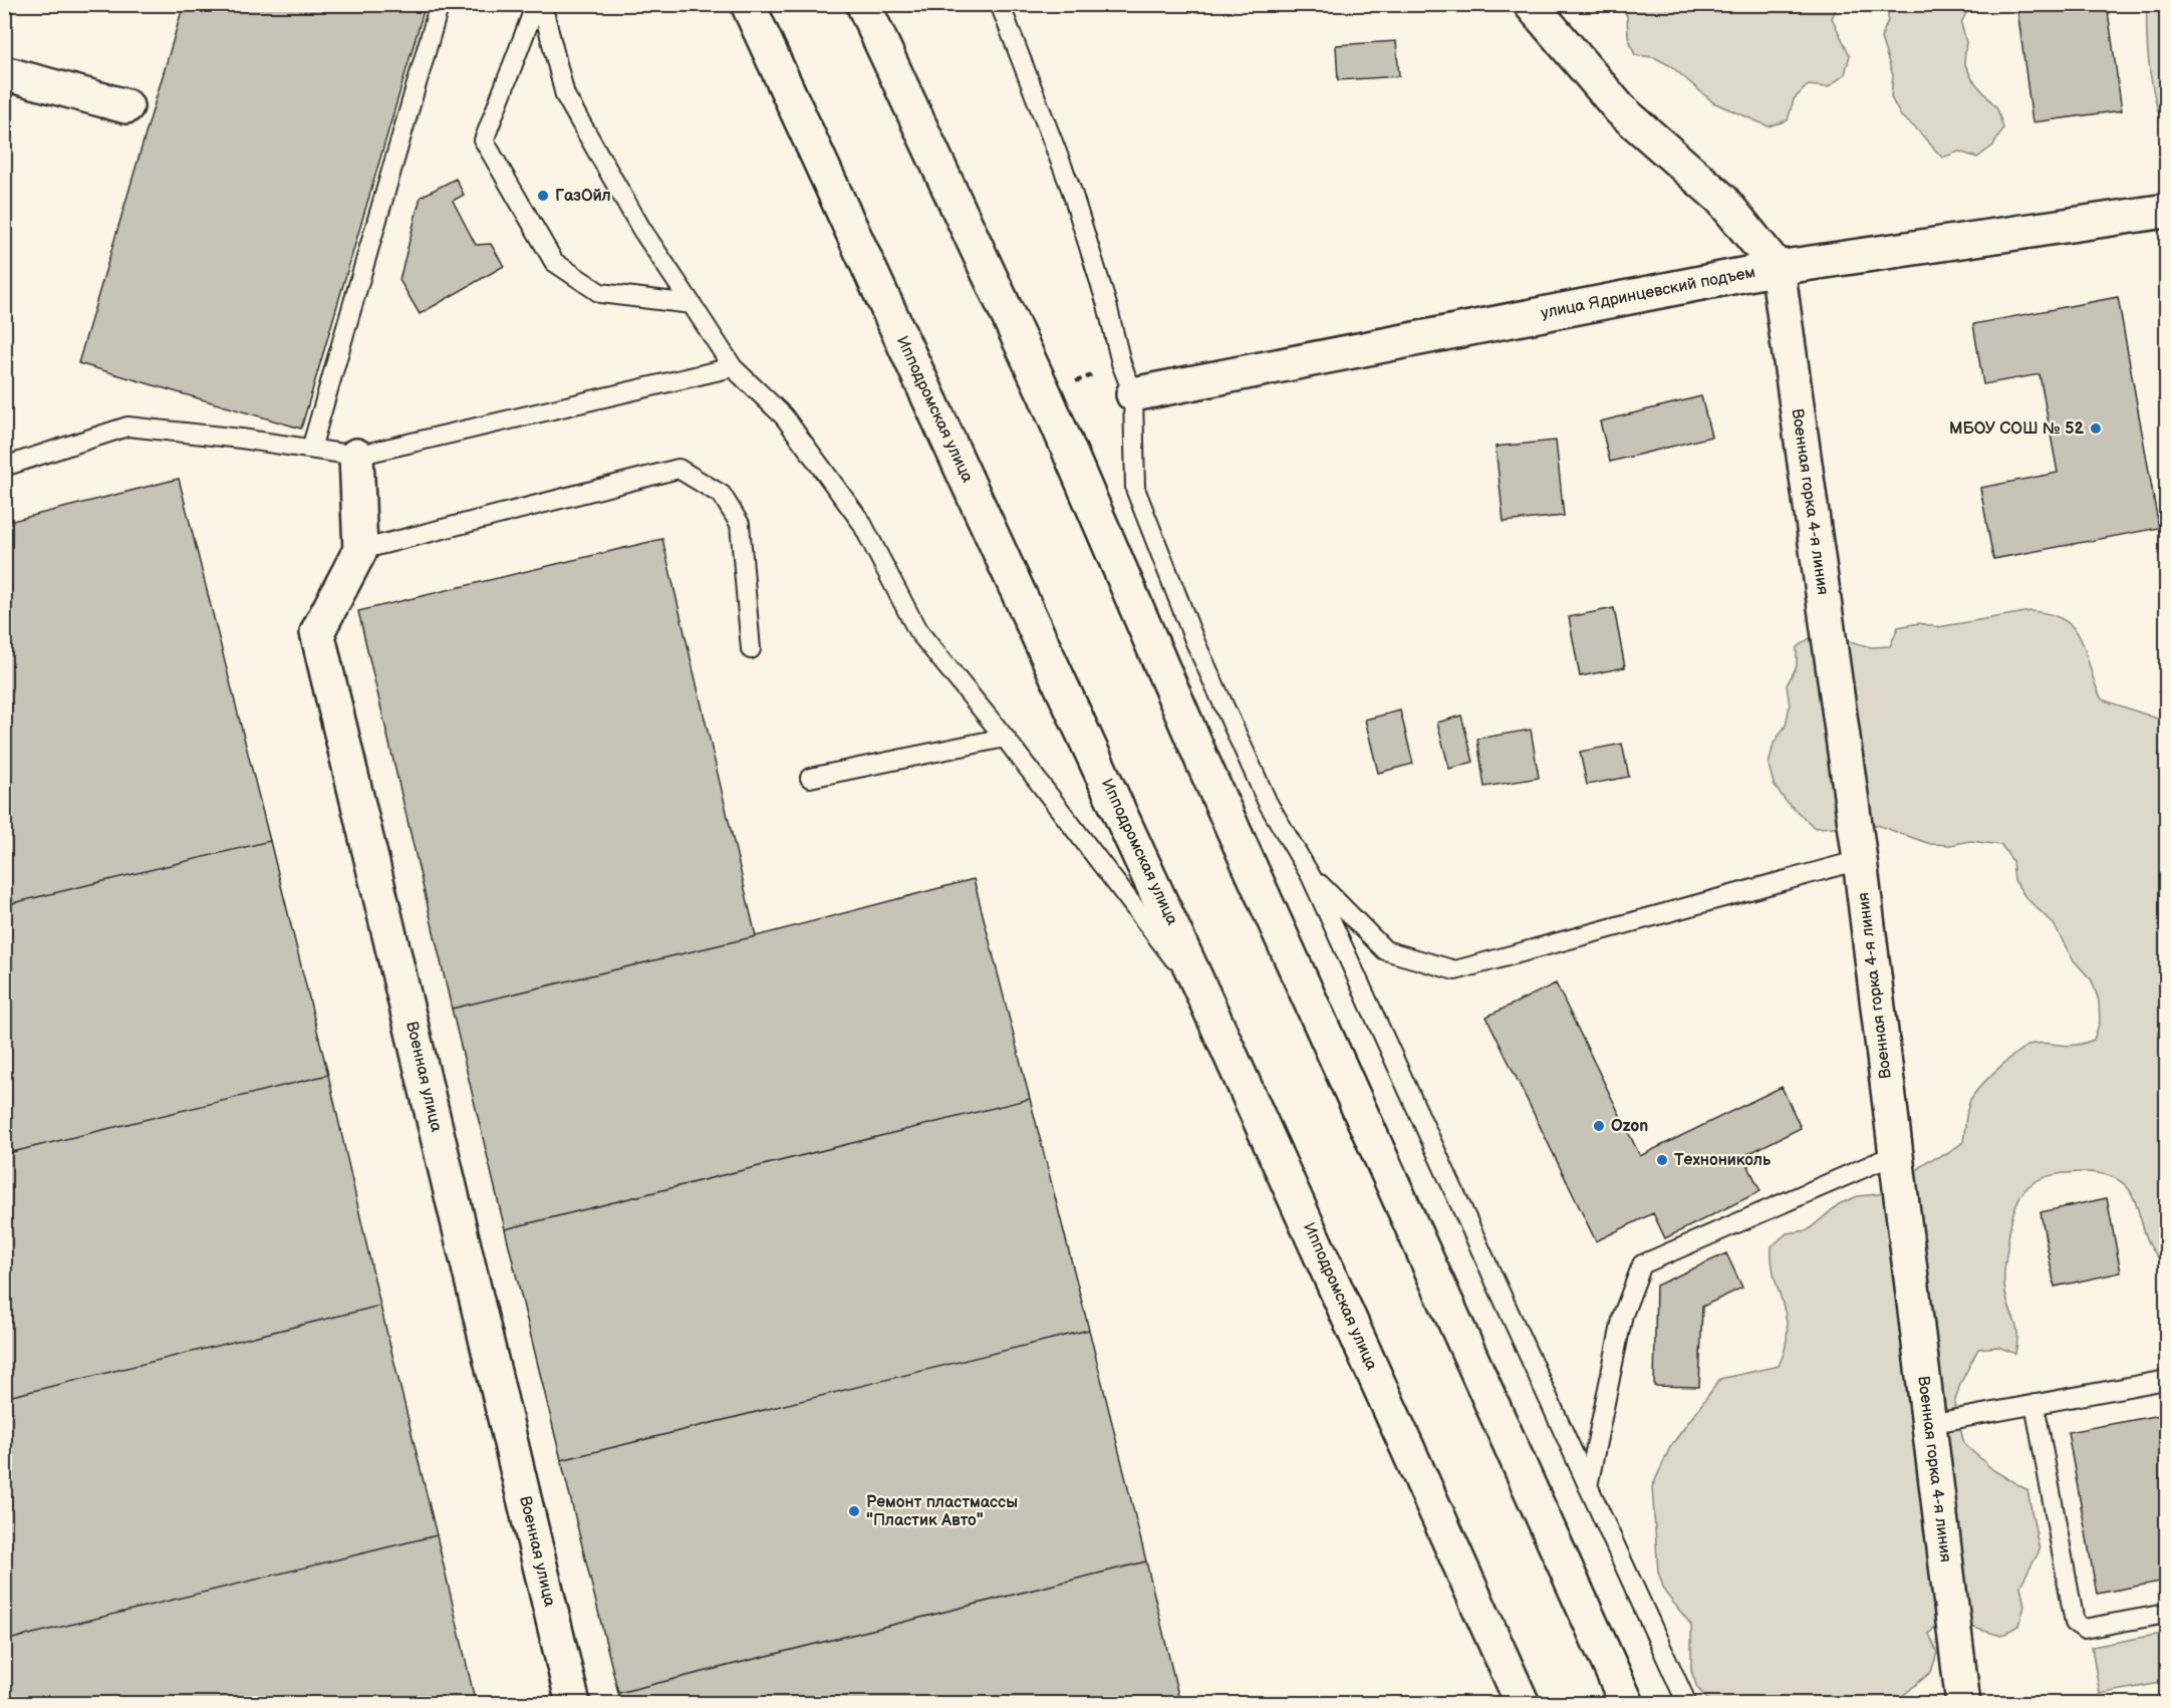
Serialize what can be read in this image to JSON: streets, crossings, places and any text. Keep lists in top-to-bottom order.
{
  "streets": {
    "main road": [
      "улица Ядринцевский подъем",
      "Ипподромская улица",
      "Военная горка 4-я линия",
      "Военная улица"
    ]
  },
  "crossings": [
    ["улица Ядринцевский подъем", "Военная горка 4-я линия"]
  ],
  "places": [
    "ГазОйл",
    "МБОУ СОШ № 52",
    "Ozon",
    "Технониколь",
    "Ремонт пластмассы \"Пластик Авто\""
  ]
}
